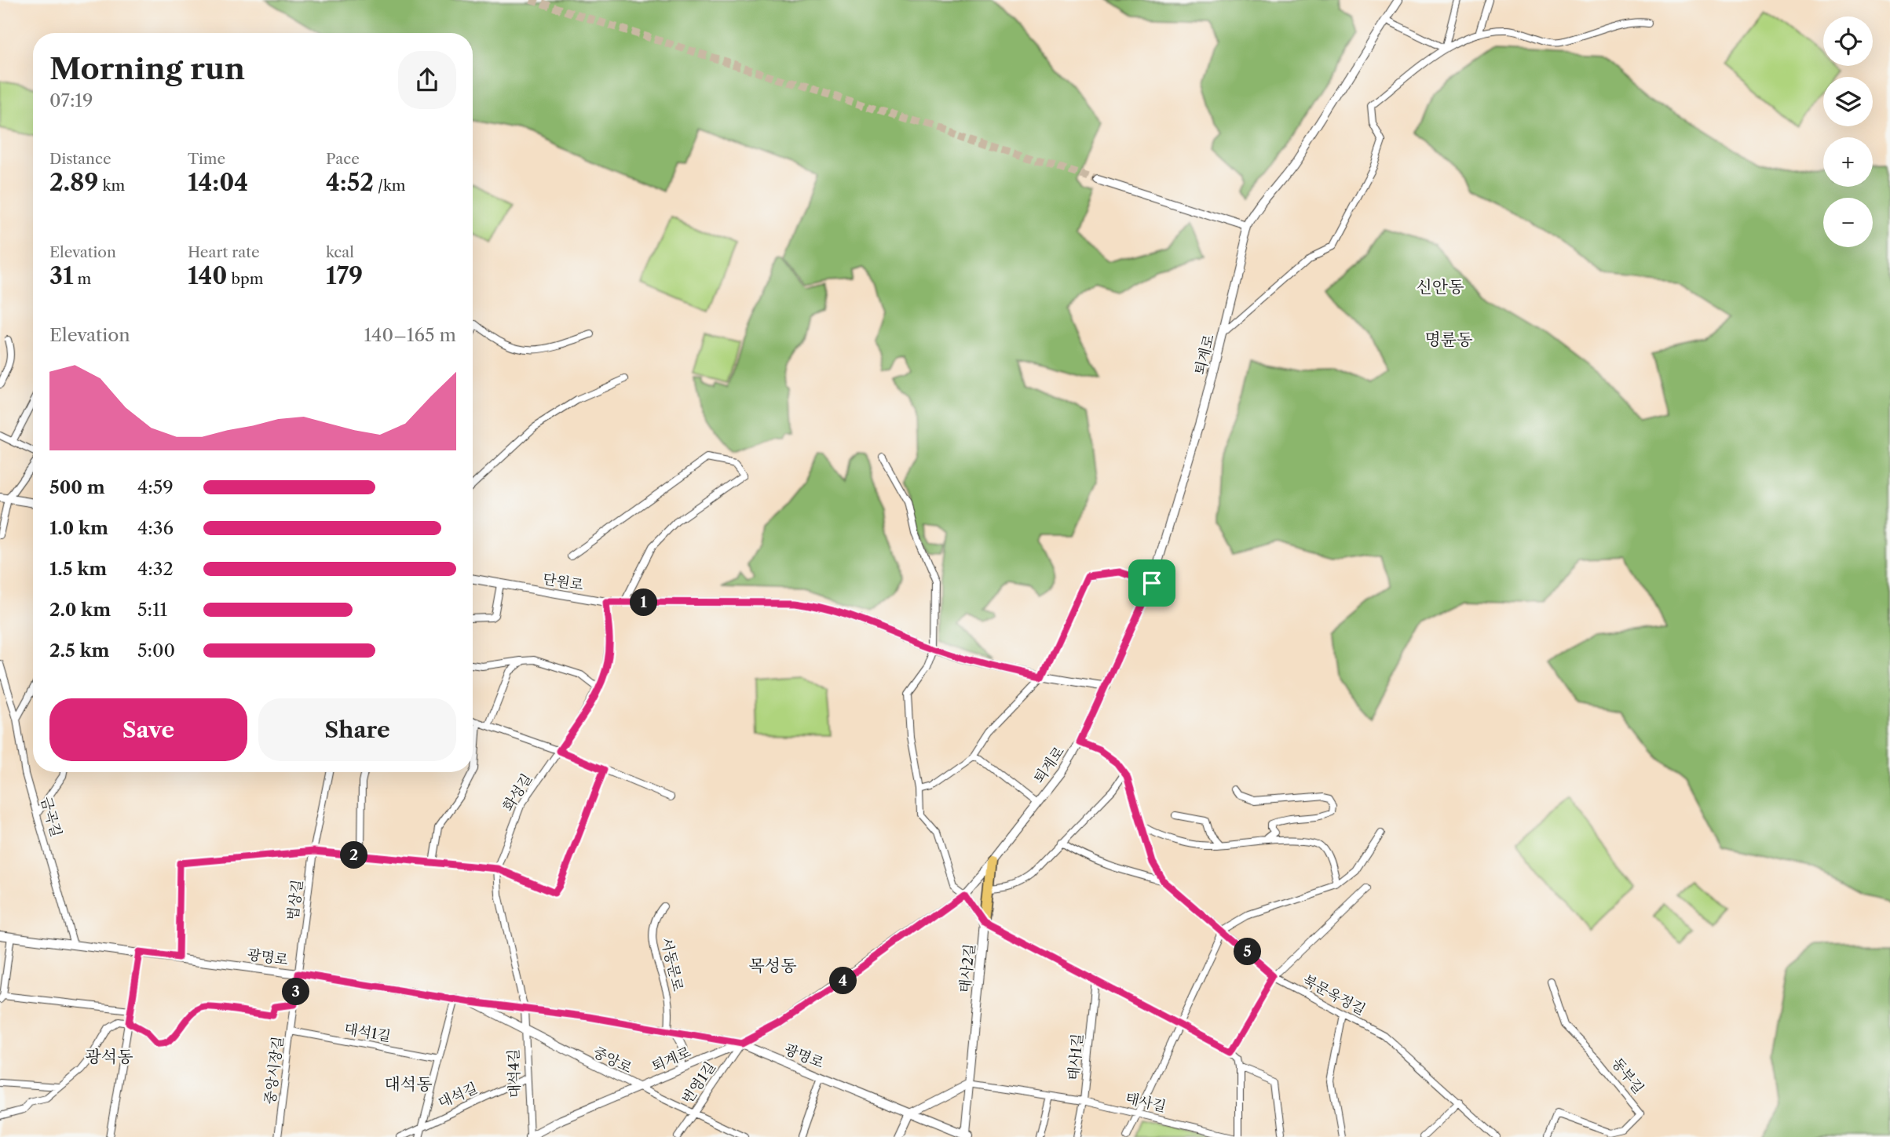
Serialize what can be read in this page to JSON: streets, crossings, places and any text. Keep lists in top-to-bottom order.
{
  "streets": {
    "street": [
      "퇴계로",
      "단원로",
      "화성길",
      "금곡길",
      "법상길",
      "광명로",
      "서동문로",
      "태사2길",
      "북문옥정길",
      "대석1길",
      "태사1길",
      "중앙로",
      "중앙시장길",
      "대석4길",
      "동부길",
      "번영1길",
      "대석길",
      "태사길"
    ]
  },
  "crossings": [
    ["퇴계로", "단원로"],
    ["퇴계로", "광명로"],
    ["퇴계로", "북문옥정길"],
    ["퇴계로", "중앙로"],
    ["퇴계로", "대석4길"],
    ["퇴계로", "번영1길"],
    ["단원로", "화성길"],
    ["화성길", "광명로"],
    ["화성길", "대석4길"],
    ["금곡길", "광명로"],
    ["법상길", "광명로"],
    ["법상길", "중앙시장길"],
    ["광명로", "서동문로"],
    ["광명로", "중앙로"],
    ["광명로", "중앙시장길"],
    ["광명로", "대석4길"],
    ["광명로", "번영1길"],
    ["태사2길", "태사길"],
    ["대석1길", "중앙시장길"],
    ["태사1길", "태사길"],
    ["중앙로", "대석4길"],
    ["중앙로", "번영1길"],
    ["대석4길", "대석길"]
  ],
  "districts": [
    "신안동",
    "명륜동",
    "목성동",
    "광석동",
    "대석동"
  ],
  "page": {
    "map_buttons": ["+", "−"],
    "heading": ["Morning run", "07:19"],
    "stats": [
      ["Distance", "2.89 km"],
      ["Time", "14:04"],
      ["Pace", "4:52 /km"],
      ["Elevation", "31 m"],
      ["Heart rate", "140 bpm"],
      ["kcal", "179"]
    ],
    "chart": ["Elevation", "140–165 m"],
    "list": [
      {
        "name": "500 m",
        "note": "4:59"
      },
      {
        "name": "1.0 km",
        "note": "4:36"
      },
      {
        "name": "1.5 km",
        "note": "4:32"
      },
      {
        "name": "2.0 km",
        "note": "5:11"
      },
      {
        "name": "2.5 km",
        "note": "5:00"
      }
    ],
    "pins": [
      "1",
      "2",
      "5",
      "4",
      "3"
    ],
    "buttons": ["Save", "Share"]
  }
}
